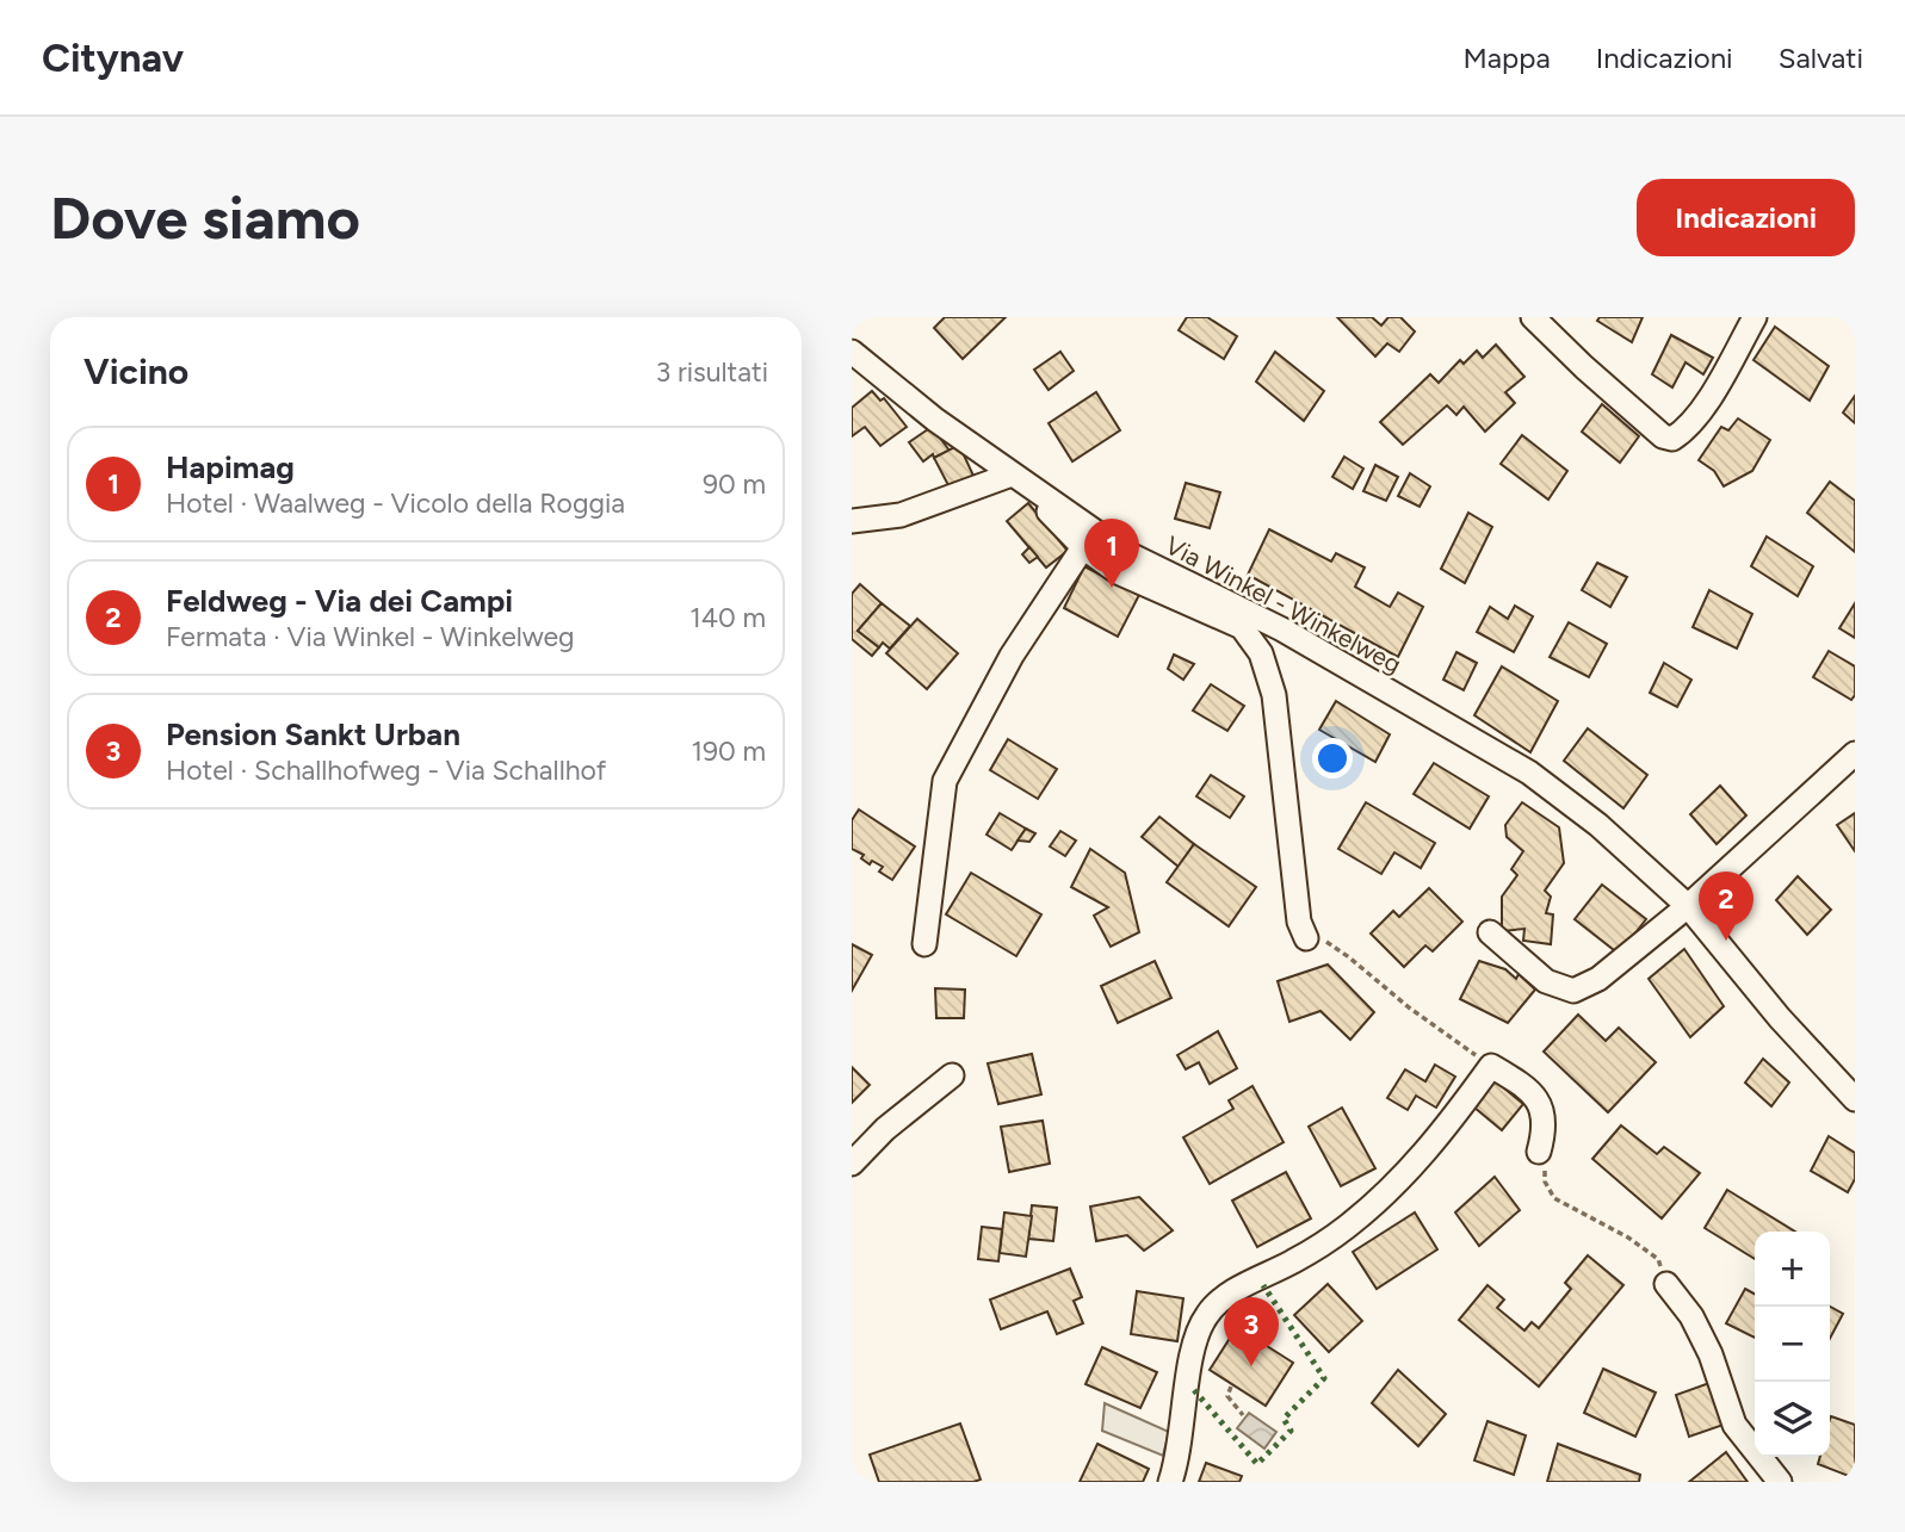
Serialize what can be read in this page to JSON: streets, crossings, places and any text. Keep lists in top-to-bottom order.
{
  "streets": {
    "street": ["Via Winkel - Winkelweg"]
  },
  "page": {
    "header": "Citynav",
    "nav": ["Mappa", "Indicazioni", "Salvati"],
    "buttons": "Indicazioni",
    "title": "Dove siamo",
    "heading": ["Vicino", "3 risultati"],
    "list": [
      {
        "mark": "1",
        "name": "Hapimag",
        "note": "Hotel · Waalweg - Vicolo della Roggia",
        "value": "90 m"
      },
      {
        "mark": "2",
        "name": "Feldweg - Via dei Campi",
        "note": "Fermata · Via Winkel - Winkelweg",
        "value": "140 m"
      },
      {
        "mark": "3",
        "name": "Pension Sankt Urban",
        "note": "Hotel · Schallhofweg - Via Schallhof",
        "value": "190 m"
      }
    ],
    "pins": ["1", "2", "3"],
    "map_buttons": ["+", "−"]
  }
}
